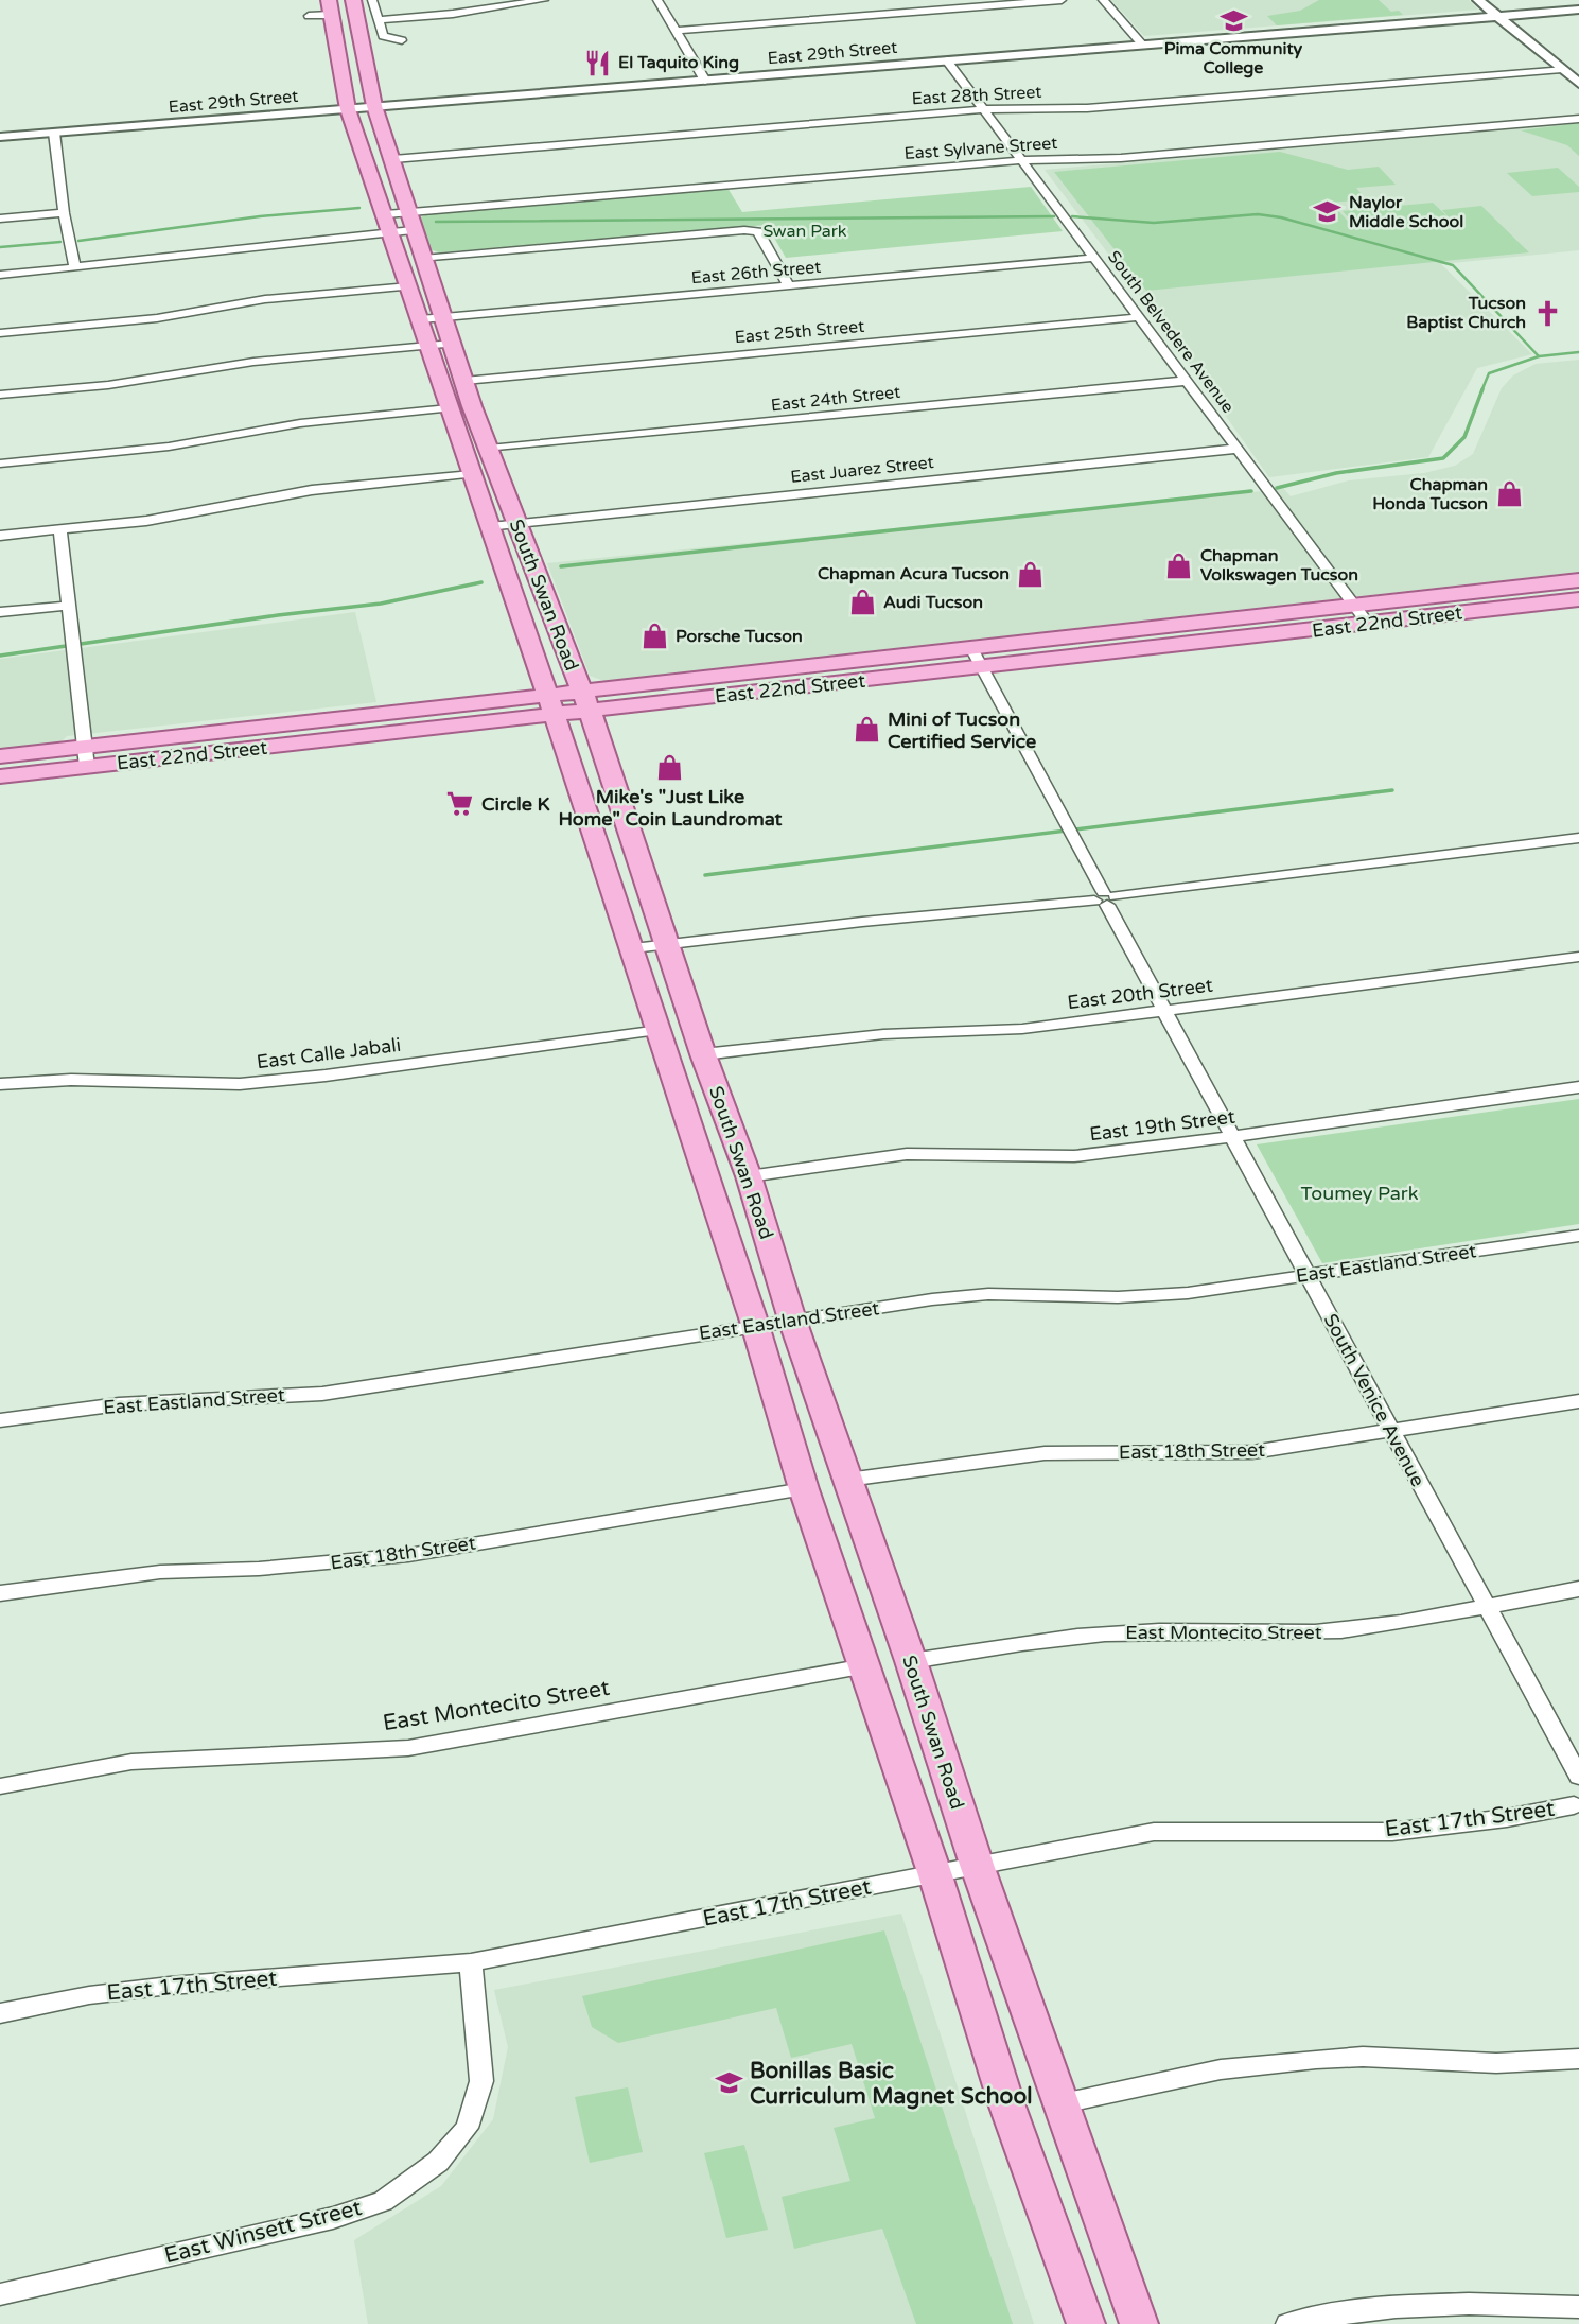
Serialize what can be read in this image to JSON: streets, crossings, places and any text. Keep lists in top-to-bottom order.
{
  "streets": {
    "main road": ["South Swan Road", "East 22nd Street"],
    "street": [
      "East 29th Street",
      "East 28th Street",
      "East Sylvane Street",
      "East 26th Street",
      "East 25th Street",
      "South Belvedere Avenue",
      "East 24th Street",
      "East Juarez Street",
      "East 20th Street",
      "East Calle Jabali",
      "East 19th Street",
      "East Eastland Street",
      "South Venice Avenue",
      "East 18th Street",
      "East Montecito Street",
      "East 17th Street",
      "East Winsett Street"
    ]
  },
  "crossings": [
    ["East 29th Street", "South Belvedere Avenue"],
    ["East 29th Street", "South Swan Road"],
    ["East 28th Street", "South Belvedere Avenue"],
    ["East 28th Street", "South Swan Road"],
    ["East Sylvane Street", "South Belvedere Avenue"],
    ["East Sylvane Street", "South Swan Road"],
    ["East 26th Street", "South Belvedere Avenue"],
    ["East 26th Street", "South Swan Road"],
    ["East 25th Street", "South Belvedere Avenue"],
    ["East 25th Street", "South Swan Road"],
    ["South Belvedere Avenue", "East 24th Street"],
    ["South Belvedere Avenue", "East Juarez Street"],
    ["South Belvedere Avenue", "East 22nd Street"],
    ["East 24th Street", "South Swan Road"],
    ["East Juarez Street", "South Swan Road"],
    ["South Swan Road", "East 22nd Street"],
    ["South Swan Road", "East 20th Street"],
    ["South Swan Road", "East Calle Jabali"],
    ["South Swan Road", "East 19th Street"],
    ["South Swan Road", "East Eastland Street"],
    ["South Swan Road", "East 18th Street"],
    ["South Swan Road", "East Montecito Street"],
    ["South Swan Road", "East 17th Street"],
    ["East 22nd Street", "South Venice Avenue"],
    ["East 20th Street", "South Venice Avenue"],
    ["East 19th Street", "South Venice Avenue"],
    ["East Eastland Street", "South Venice Avenue"],
    ["South Venice Avenue", "East 18th Street"],
    ["South Venice Avenue", "East Montecito Street"],
    ["East 17th Street", "East Winsett Street"]
  ],
  "parks": ["Swan Park", "Toumey Park"],
  "places": {
    "school or university": ["Pima Community College", "Naylor Middle School", "Bonillas Basic Curriculum Magnet School"],
    "restaurant": ["El Taquito King"],
    "church": ["Tucson Baptist Church"],
    "shop": [
      "Chapman Honda Tucson",
      "Chapman Volkswagen Tucson",
      "Chapman Acura Tucson",
      "Audi Tucson",
      "Porsche Tucson",
      "Mini of Tucson Certified Service",
      "Mike's \"Just Like Home\" Coin Laundromat"
    ],
    "supermarket": ["Circle K"]
  }
}
